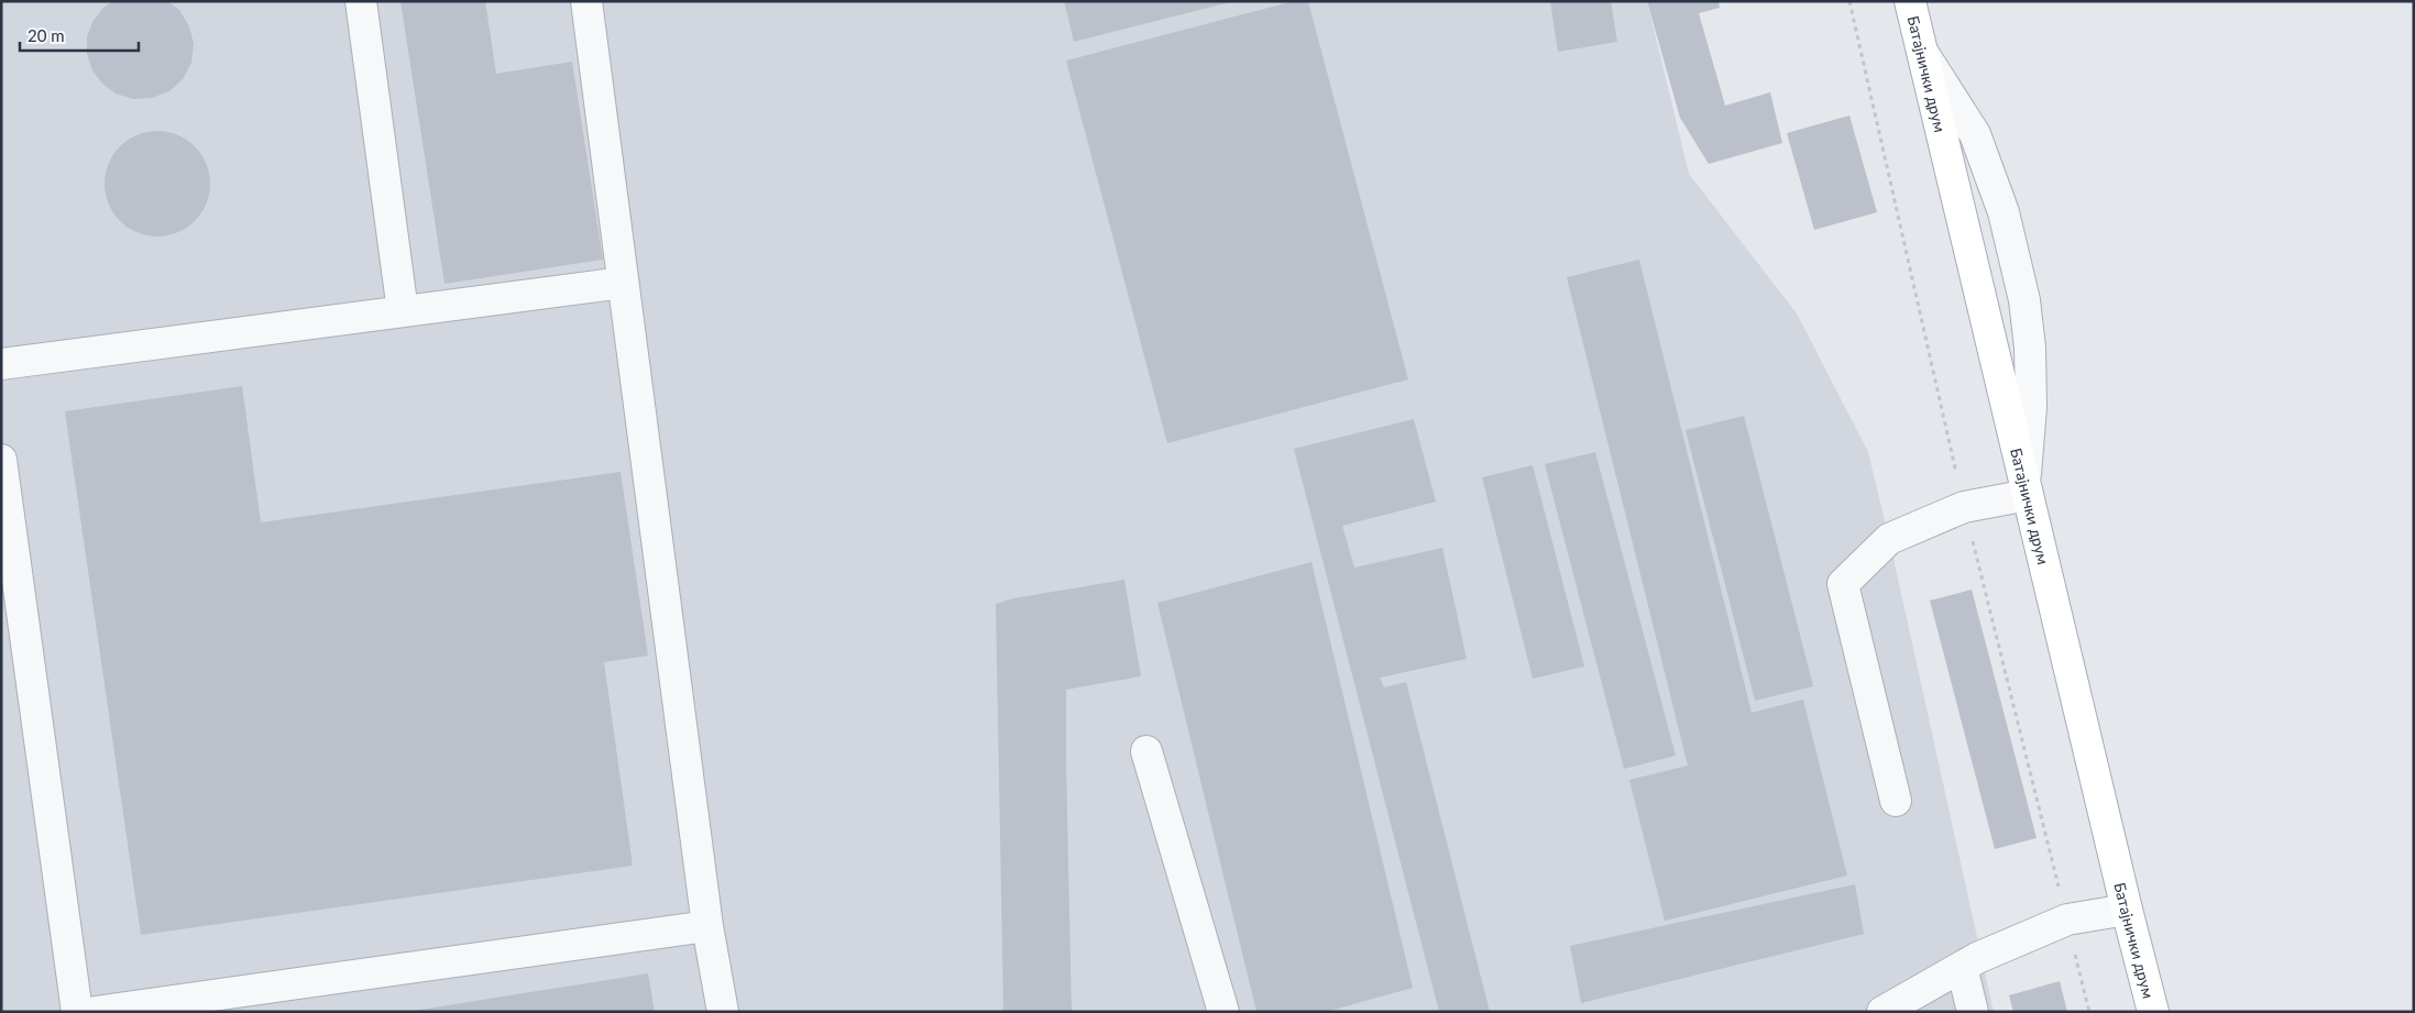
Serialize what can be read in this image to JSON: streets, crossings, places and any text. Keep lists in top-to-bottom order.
{
  "streets": {
    "main road": ["Батајнички друм"]
  },
  "scale_bar": "20 m"
}
